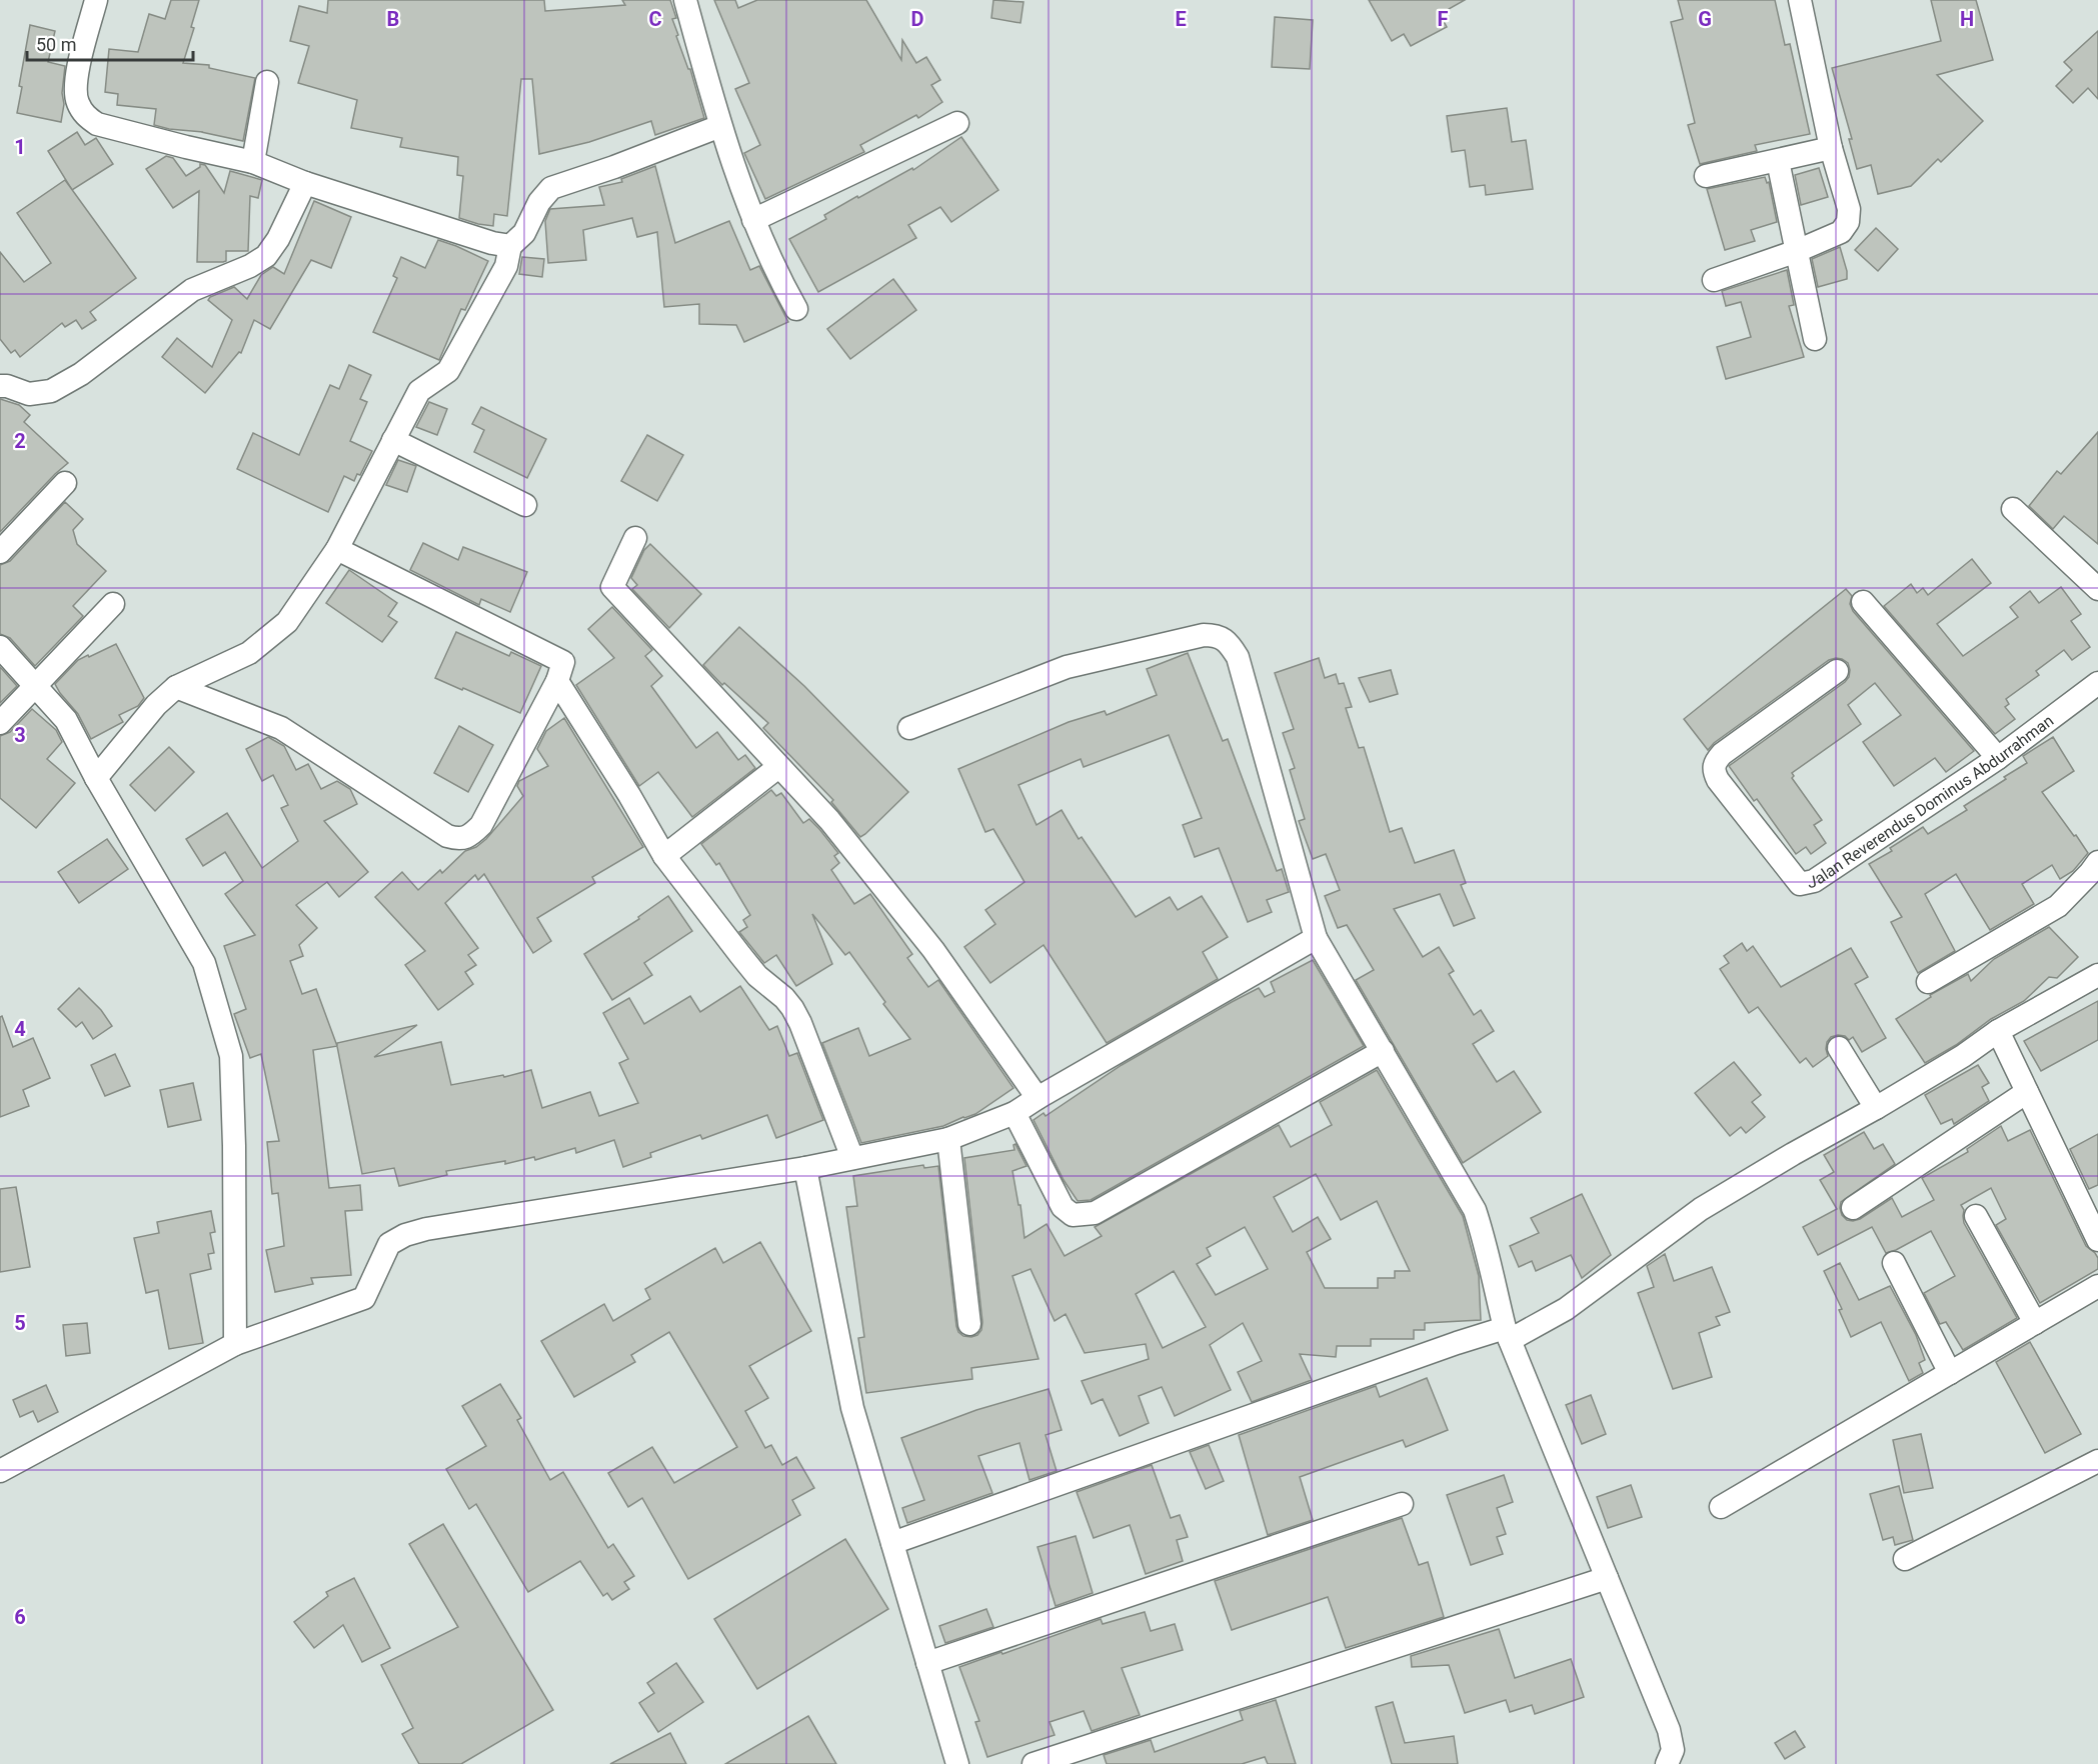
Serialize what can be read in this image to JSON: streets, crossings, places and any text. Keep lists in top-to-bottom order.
{
  "streets": {
    "street": ["Jalan Reverendus Dominus Abdurrahman"]
  },
  "scale_bar": "50 m",
  "grid": {
    "columns": [
      "B",
      "C",
      "D",
      "E",
      "F",
      "G",
      "H"
    ],
    "rows": [
      "1",
      "2",
      "3",
      "4",
      "5",
      "6"
    ]
  }
}
